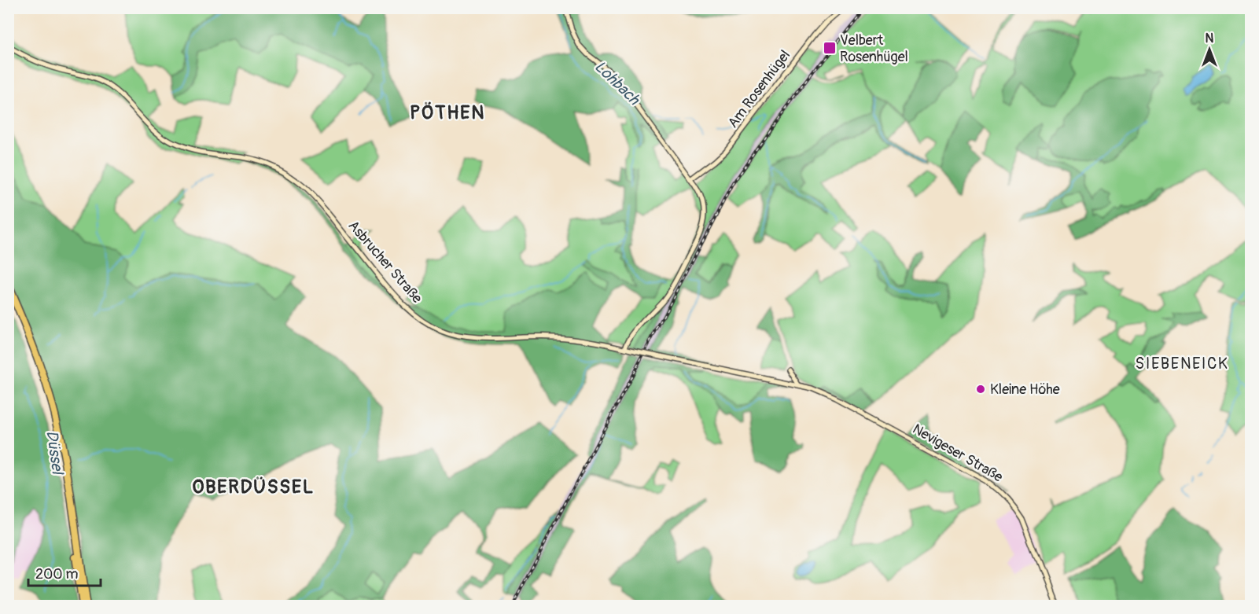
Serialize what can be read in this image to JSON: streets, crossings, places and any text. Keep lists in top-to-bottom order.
{
  "streets": {
    "main road": ["Am Rosenhügel", "Asbrucher Straße", "Nevigeser Straße"]
  },
  "crossings": [
    ["Asbrucher Straße", "Nevigeser Straße"]
  ],
  "districts": ["PÖTHEN", "SIEBENEICK", "OBERDÜSSEL"],
  "water": ["Lohbach", "Düssel"],
  "places": {
    "transit": ["Velbert Rosenhügel"],
    "other": ["Kleine Höhe"]
  },
  "scale_bar": "200 m",
  "north": "top"
}
